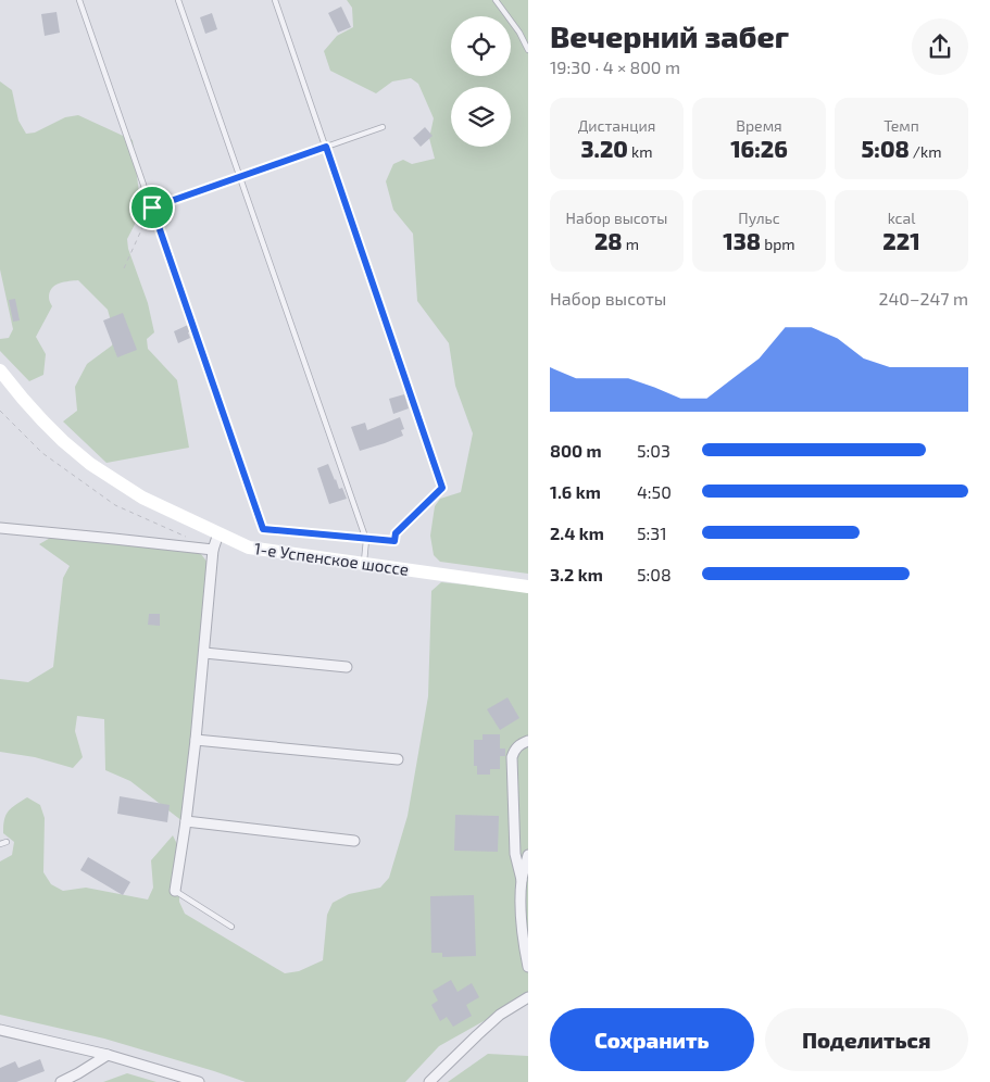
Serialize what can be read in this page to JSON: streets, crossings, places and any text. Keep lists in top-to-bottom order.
{
  "streets": {
    "main road": ["1-е Успенское шоссе"]
  },
  "page": {
    "heading": ["Вечерний забег", "19:30 · 4 × 800 m"],
    "stats": [
      ["Дистанция", "3.20 km"],
      ["Время", "16:26"],
      ["Темп", "5:08 /km"],
      ["Набор высоты", "28 m"],
      ["Пульс", "138 bpm"],
      ["kcal", "221"]
    ],
    "chart": ["Набор высоты", "240–247 m"],
    "list": [
      {
        "name": "800 m",
        "note": "5:03"
      },
      {
        "name": "1.6 km",
        "note": "4:50"
      },
      {
        "name": "2.4 km",
        "note": "5:31"
      },
      {
        "name": "3.2 km",
        "note": "5:08"
      }
    ],
    "buttons": ["Сохранить", "Поделиться"]
  }
}
